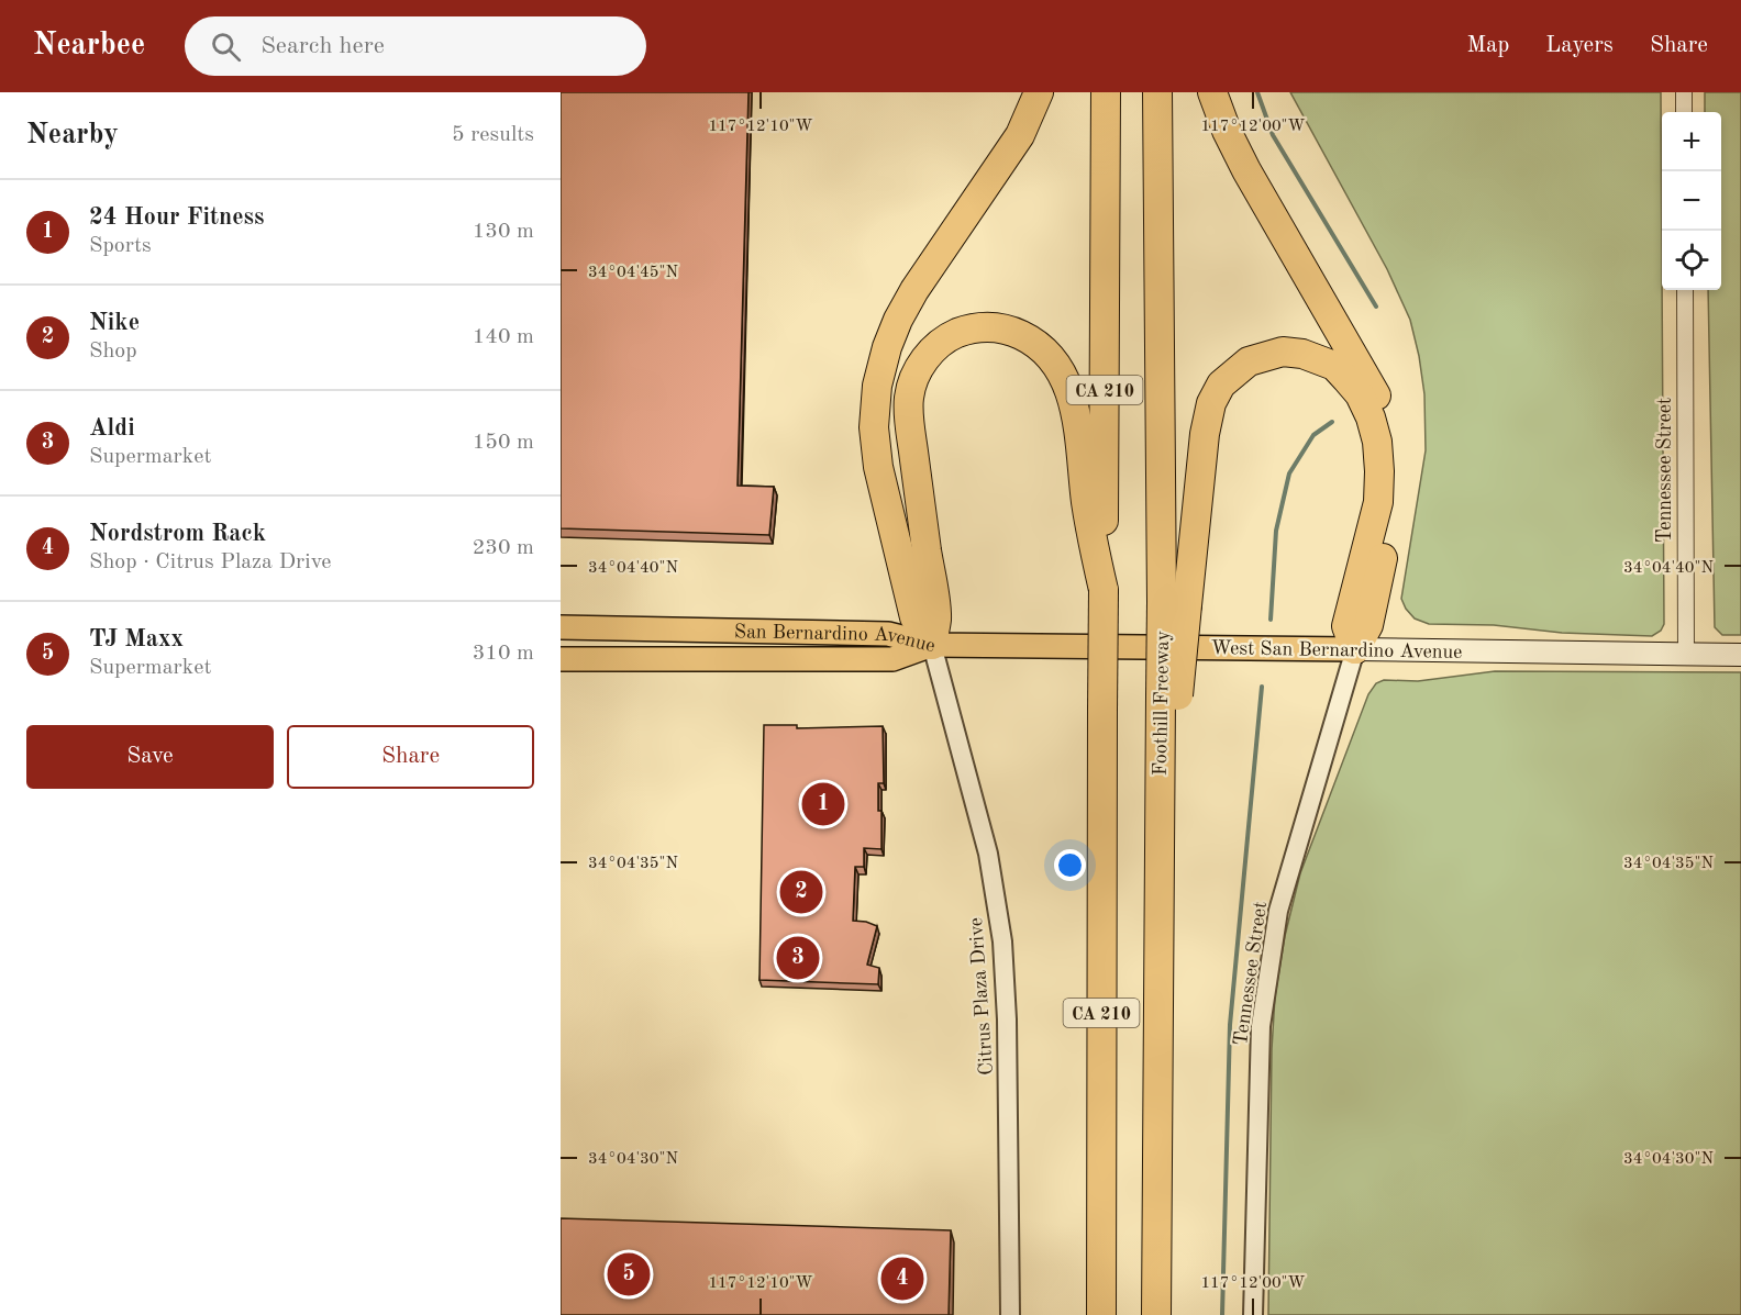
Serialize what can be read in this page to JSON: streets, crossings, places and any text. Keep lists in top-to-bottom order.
{
  "streets": {
    "highway": ["CA 210", "Foothill Freeway"],
    "main road": ["San Bernardino Avenue", "West San Bernardino Avenue"],
    "street": ["Tennessee Street", "Citrus Plaza Drive"]
  },
  "crossings": [
    ["Tennessee Street", "West San Bernardino Avenue"],
    ["San Bernardino Avenue", "West San Bernardino Avenue"],
    ["San Bernardino Avenue", "Citrus Plaza Drive"],
    ["West San Bernardino Avenue", "Citrus Plaza Drive"]
  ],
  "page": {
    "header": "Nearbee",
    "search": "Search here",
    "nav": ["Map", "Layers", "Share"],
    "heading": ["Nearby", "5 results"],
    "map_buttons": ["+", "−"],
    "list": [
      {
        "mark": "1",
        "name": "24 Hour Fitness",
        "note": "Sports",
        "value": "130 m"
      },
      {
        "mark": "2",
        "name": "Nike",
        "note": "Shop",
        "value": "140 m"
      },
      {
        "mark": "3",
        "name": "Aldi",
        "note": "Supermarket",
        "value": "150 m"
      },
      {
        "mark": "4",
        "name": "Nordstrom Rack",
        "note": "Shop · Citrus Plaza Drive",
        "value": "230 m"
      },
      {
        "mark": "5",
        "name": "TJ Maxx",
        "note": "Supermarket",
        "value": "310 m"
      }
    ],
    "buttons": ["Save", "Share"],
    "pins": [
      "1",
      "2",
      "3",
      "5",
      "4"
    ]
  },
  "coordinates": [
    "117°12'10\"W",
    "117°12'00\"W",
    "34°04'45\"N",
    "34°04'40\"N",
    "34°04'35\"N",
    "34°04'30\"N"
  ]
}
